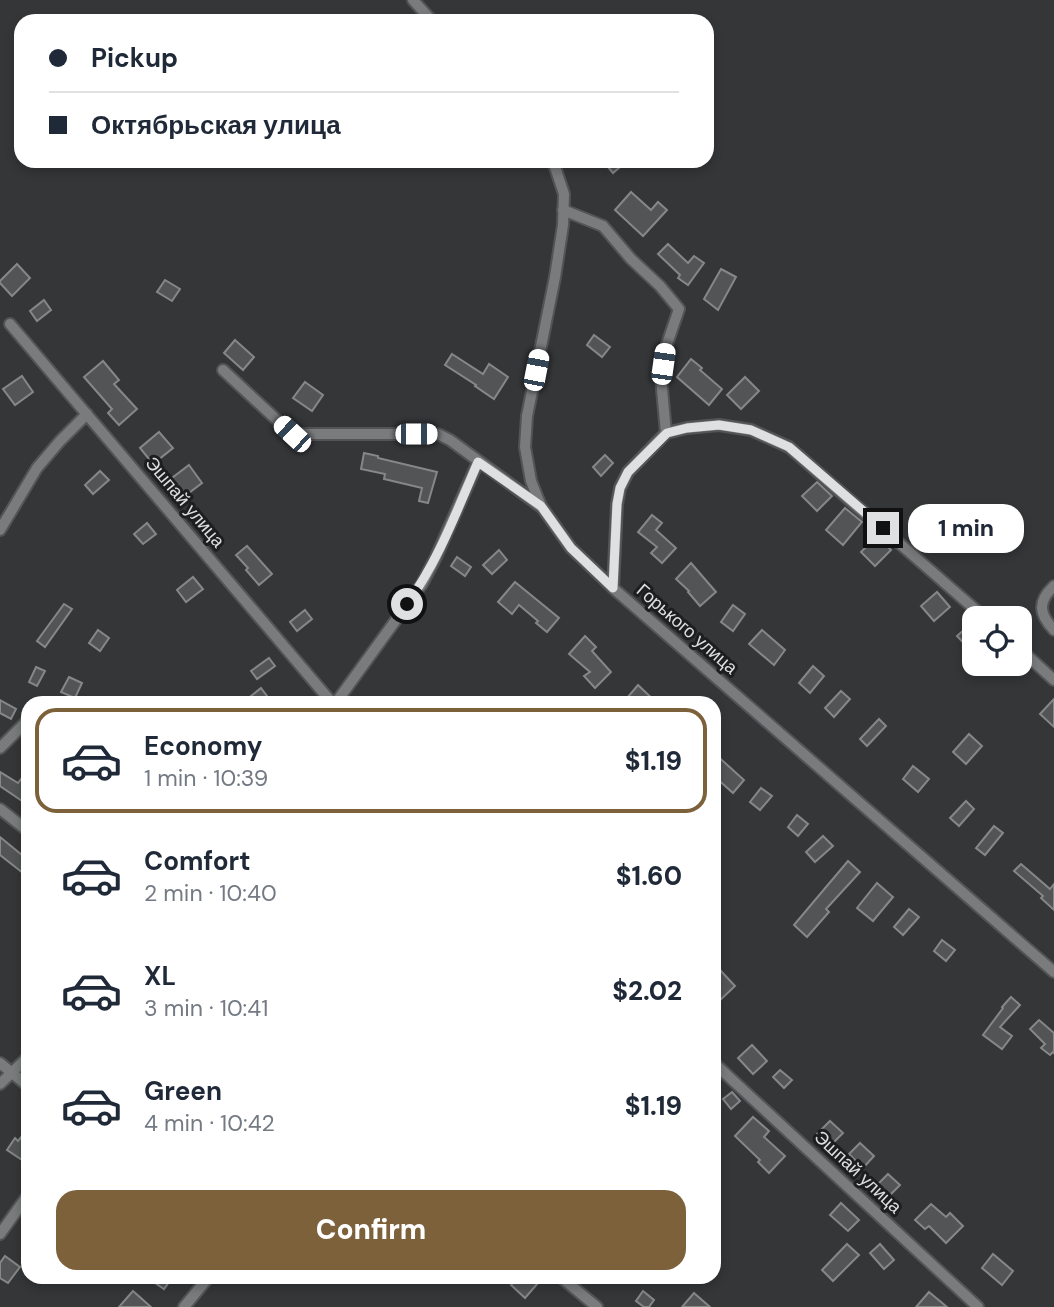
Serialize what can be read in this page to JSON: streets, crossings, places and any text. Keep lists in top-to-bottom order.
{
  "streets": {
    "street": ["Эшпай улица", "Горького улица"]
  },
  "page": {
    "banner": ["Pickup", "Октябрьская улица"],
    "bubble": "1 min",
    "list": [
      {
        "name": "Economy",
        "note": "1 min · 10:39",
        "value": "$1.19"
      },
      {
        "name": "Comfort",
        "note": "2 min · 10:40",
        "value": "$1.60"
      },
      {
        "name": "XL",
        "note": "3 min · 10:41",
        "value": "$2.02"
      },
      {
        "name": "Green",
        "note": "4 min · 10:42",
        "value": "$1.19"
      }
    ],
    "buttons": "Confirm"
  }
}
